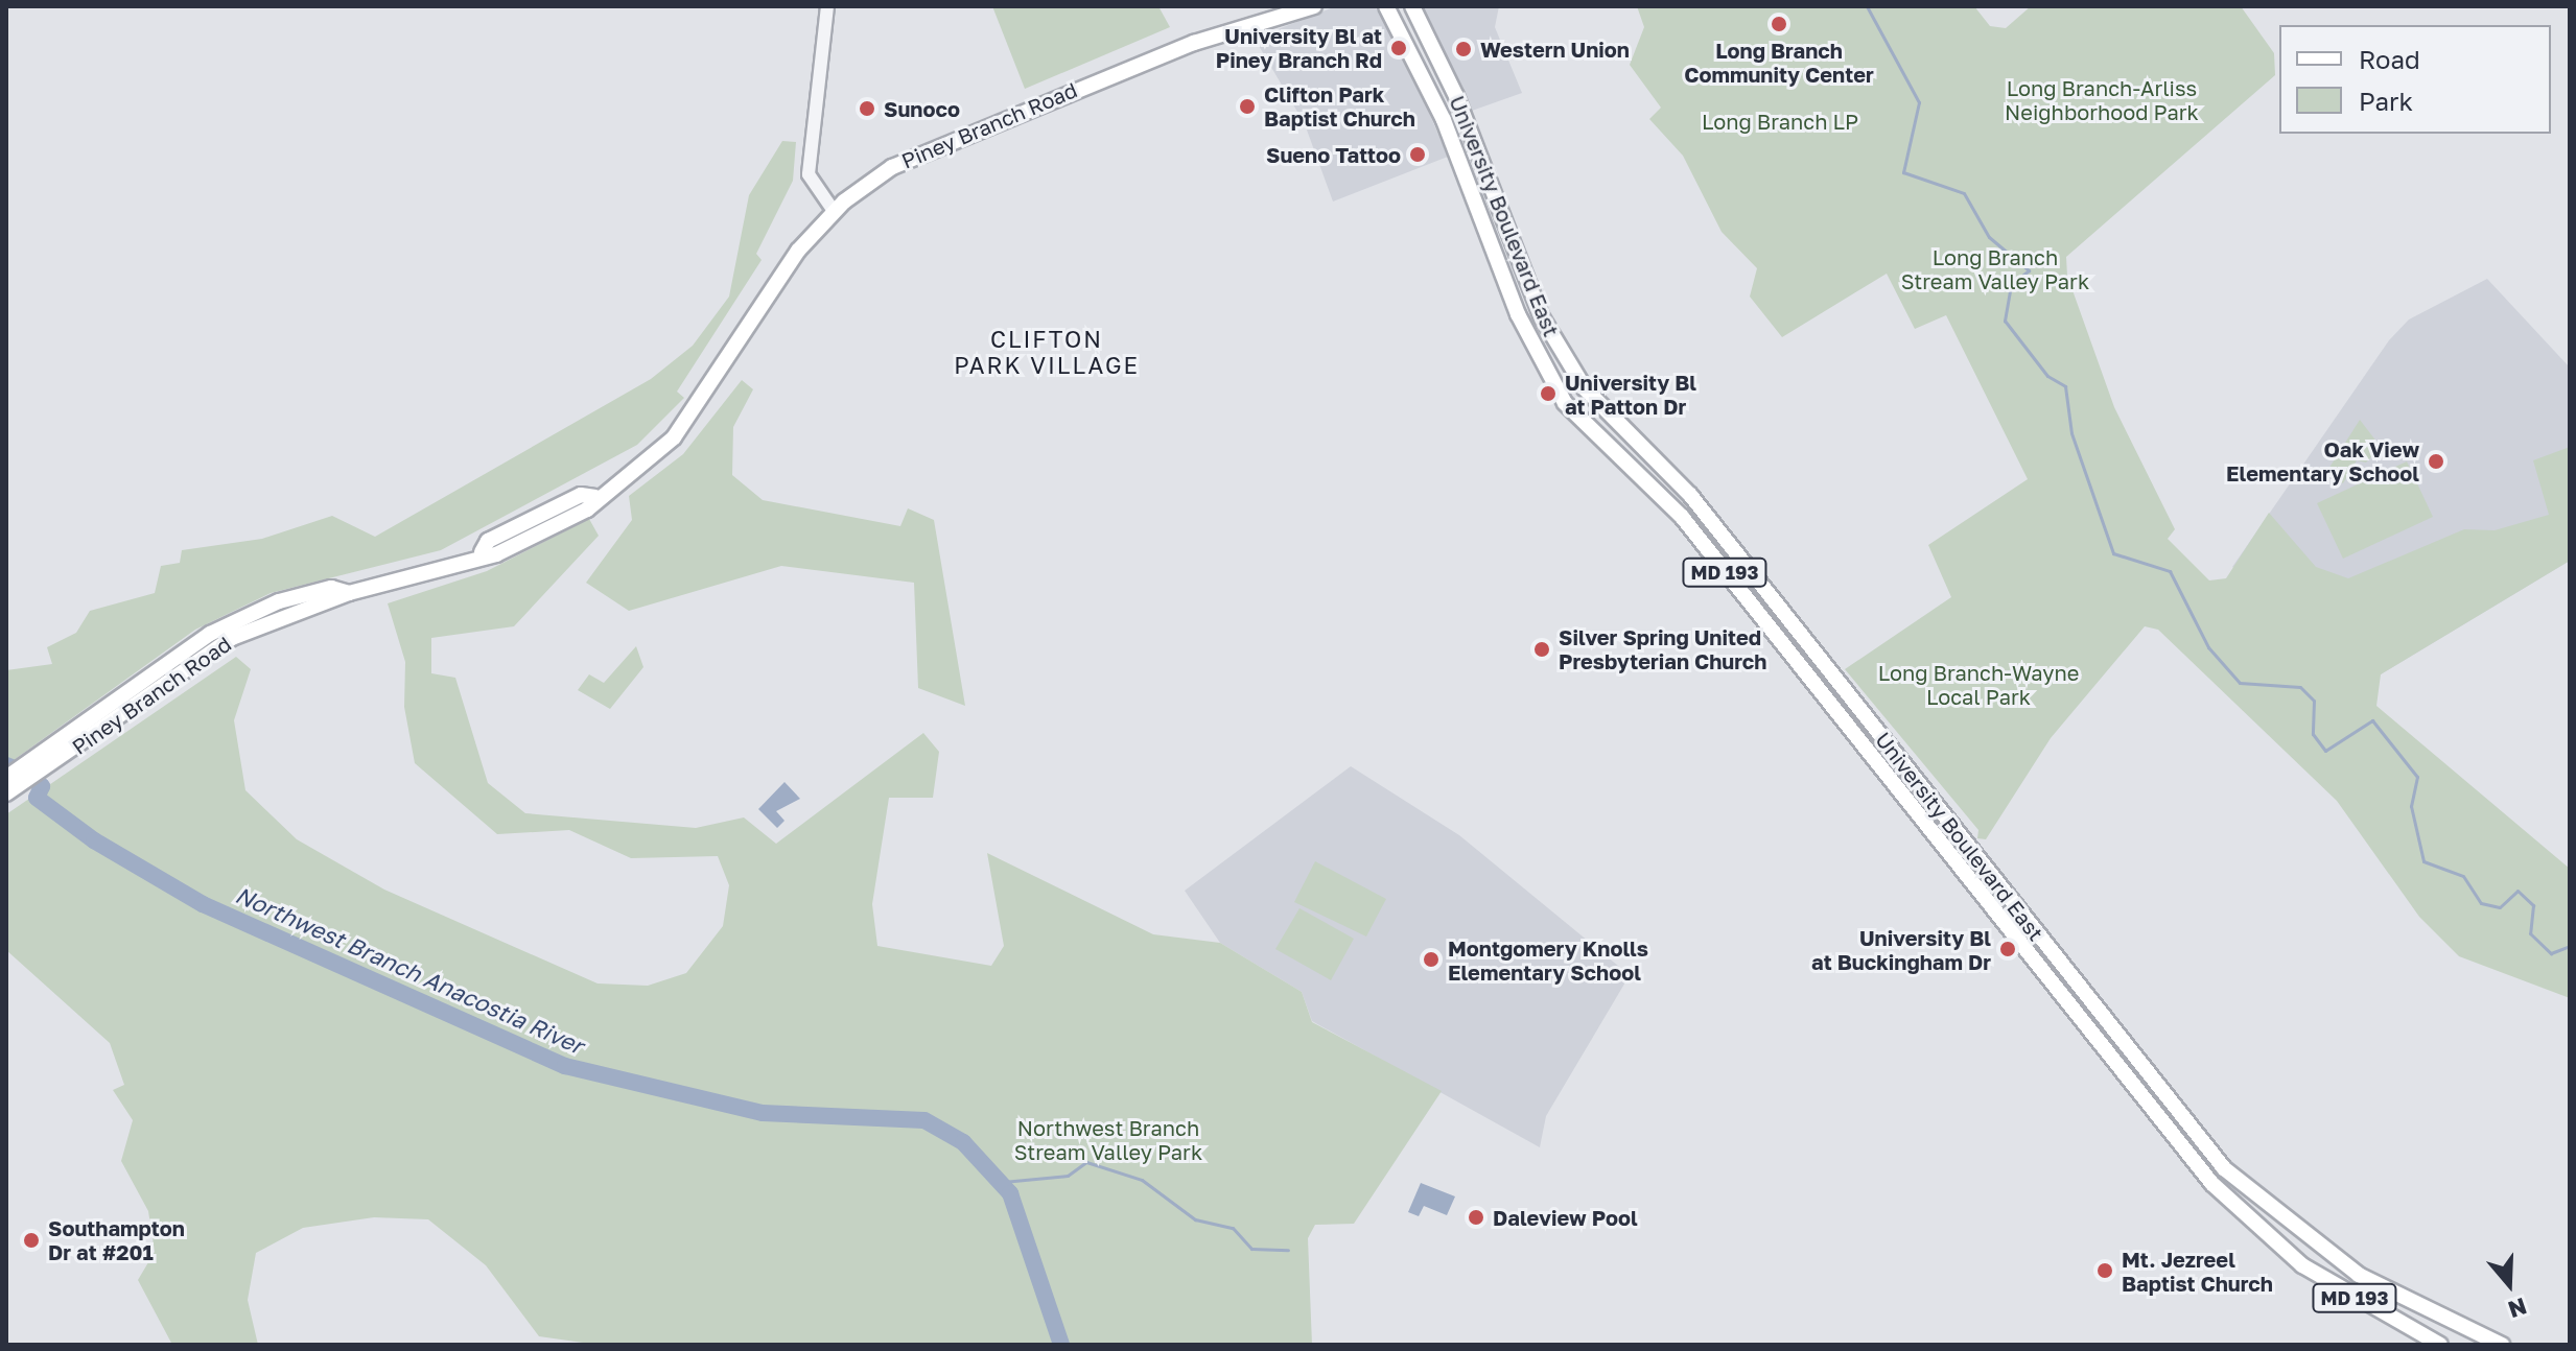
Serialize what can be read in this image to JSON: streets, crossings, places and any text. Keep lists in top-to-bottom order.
{
  "streets": {
    "main road": ["Piney Branch Road", "University Boulevard East", "MD 193"]
  },
  "districts": ["CLIFTON PARK VILLAGE"],
  "water": ["Northwest Branch Anacostia River"],
  "parks": [
    "Long Branch-Arliss Neighborhood Park",
    "Long Branch LP",
    "Long Branch Stream Valley Park",
    "Long Branch-Wayne Local Park",
    "Northwest Branch Stream Valley Park"
  ],
  "places": [
    "Long Branch Community Center",
    "University Bl at Piney Branch Rd",
    "Western Union",
    "Clifton Park Baptist Church",
    "Sunoco",
    "Sueno Tattoo",
    "University Bl at Patton Dr",
    "Oak View Elementary School",
    "Silver Spring United Presbyterian Church",
    "University Bl at Buckingham Dr",
    "Montgomery Knolls Elementary School",
    "Daleview Pool",
    "Southampton Dr at #201",
    "Mt. Jezreel Baptist Church"
  ],
  "legend": ["Road", "Park"],
  "north": "bottom"
}
